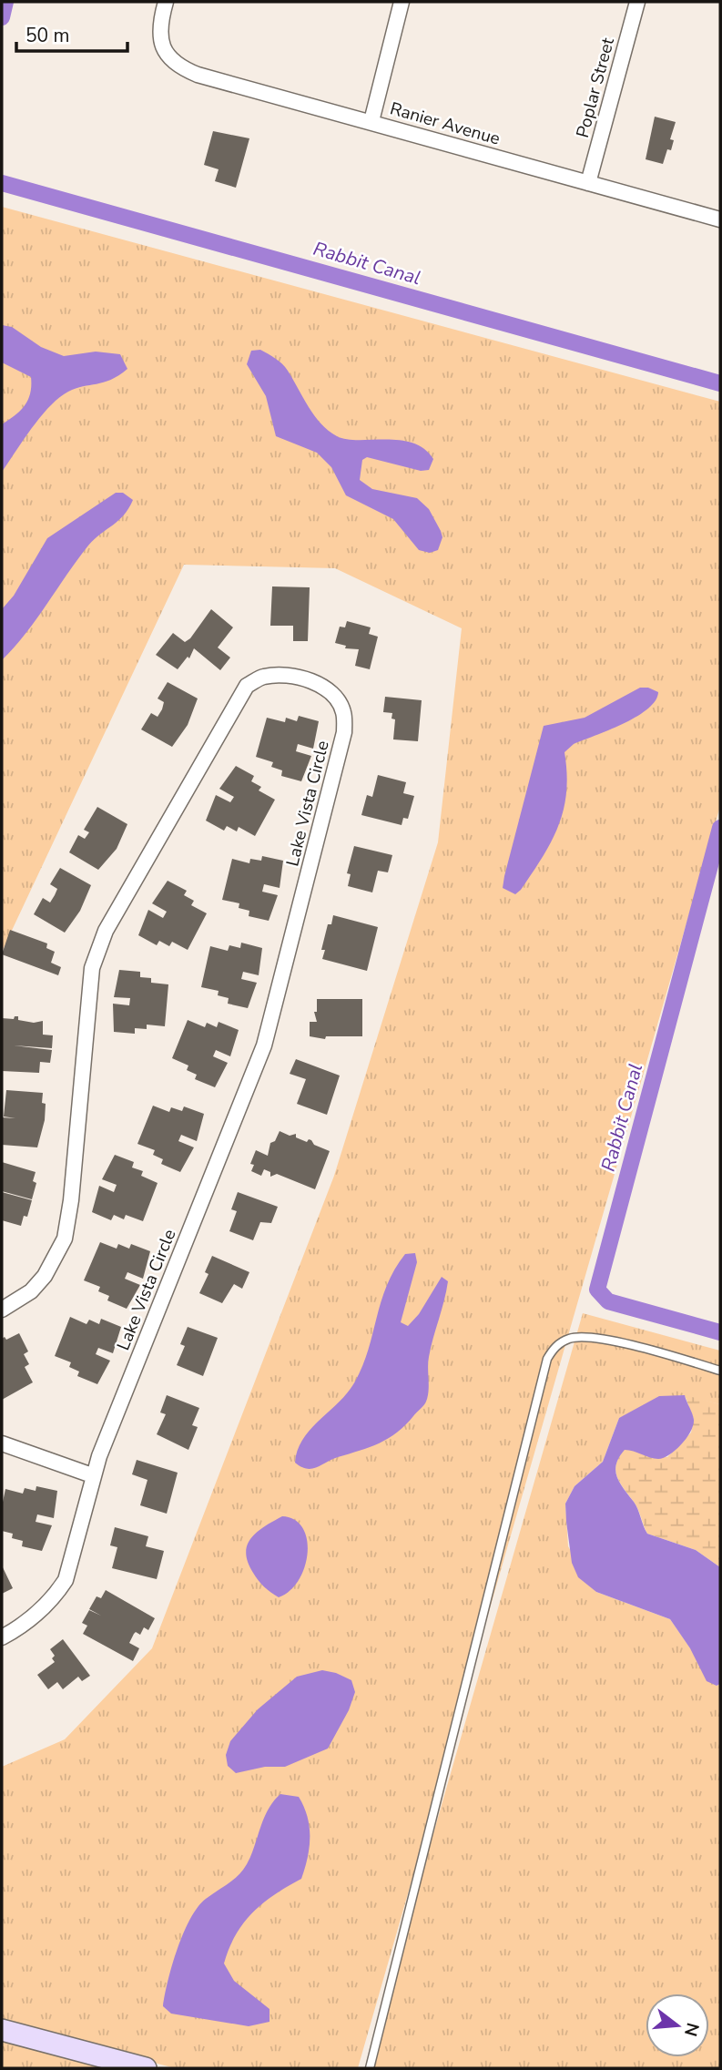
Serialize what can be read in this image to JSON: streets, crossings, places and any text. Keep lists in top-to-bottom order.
{
  "streets": {
    "street": ["Poplar Street", "Ranier Avenue", "Lake Vista Circle"]
  },
  "crossings": [
    ["Poplar Street", "Ranier Avenue"]
  ],
  "water": ["Rabbit Canal"],
  "scale_bar": "50 m",
  "north": "right"
}
